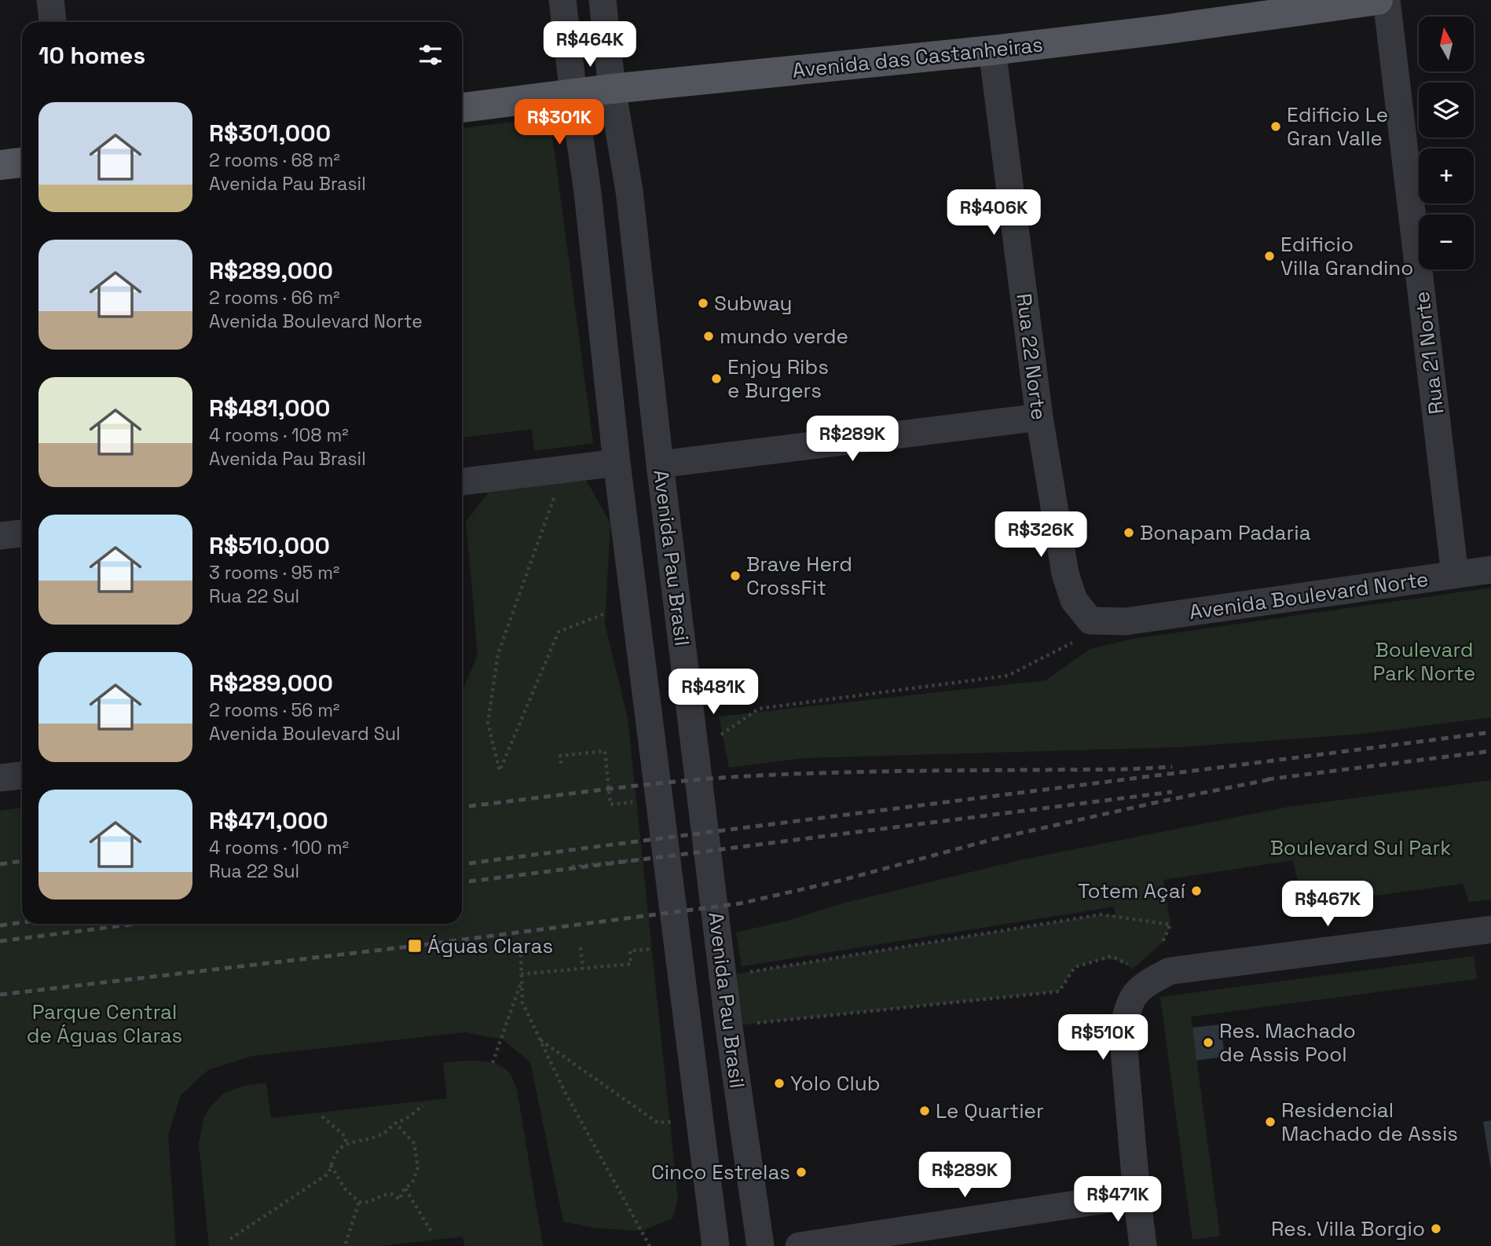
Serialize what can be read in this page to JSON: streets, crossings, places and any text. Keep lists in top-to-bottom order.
{
  "streets": {
    "main road": ["Avenida das Castanheiras"],
    "street": [
      "Rua 21 Norte",
      "Rua 22 Norte",
      "Avenida Pau Brasil",
      "Avenida Boulevard Norte"
    ]
  },
  "crossings": [
    ["Avenida das Castanheiras", "Rua 22 Norte"],
    ["Avenida das Castanheiras", "Avenida Pau Brasil"],
    ["Rua 21 Norte", "Avenida Boulevard Norte"],
    ["Rua 22 Norte", "Avenida Boulevard Norte"]
  ],
  "parks": ["Boulevard Park Norte", "Boulevard Sul Park", "Parque Central de Águas Claras"],
  "places": {
    "other": [
      "Edificio Le Gran Valle",
      "Edificio Villa Grandino",
      "Subway",
      "mundo verde",
      "Enjoy Ribs e Burgers",
      "Bonapam Padaria",
      "Brave Herd CrossFit",
      "Totem Açaí",
      "Res. Machado de Assis Pool",
      "Yolo Club",
      "Le Quartier",
      "Residencial Machado de Assis",
      "Cinco Estrelas",
      "Res. Villa Borgio"
    ],
    "transit": ["Águas Claras"]
  },
  "north": "top",
  "page": {
    "map_buttons": ["+", "−"],
    "price": [
      "R$464K",
      "R$301K",
      "R$406K",
      "R$289K",
      "R$326K",
      "R$481K",
      "R$467K",
      "R$510K",
      "R$289K",
      "R$471K"
    ],
    "heading": "10 homes",
    "list": [
      {
        "name": "R$301,000",
        "note": "2 rooms · 68 m² · Avenida Pau Brasil"
      },
      {
        "name": "R$289,000",
        "note": "2 rooms · 66 m² · Avenida Boulevard Norte"
      },
      {
        "name": "R$481,000",
        "note": "4 rooms · 108 m² · Avenida Pau Brasil"
      },
      {
        "name": "R$510,000",
        "note": "3 rooms · 95 m² · Rua 22 Sul"
      },
      {
        "name": "R$289,000",
        "note": "2 rooms · 56 m² · Avenida Boulevard Sul"
      },
      {
        "name": "R$471,000",
        "note": "4 rooms · 100 m² · Rua 22 Sul"
      }
    ]
  }
}
